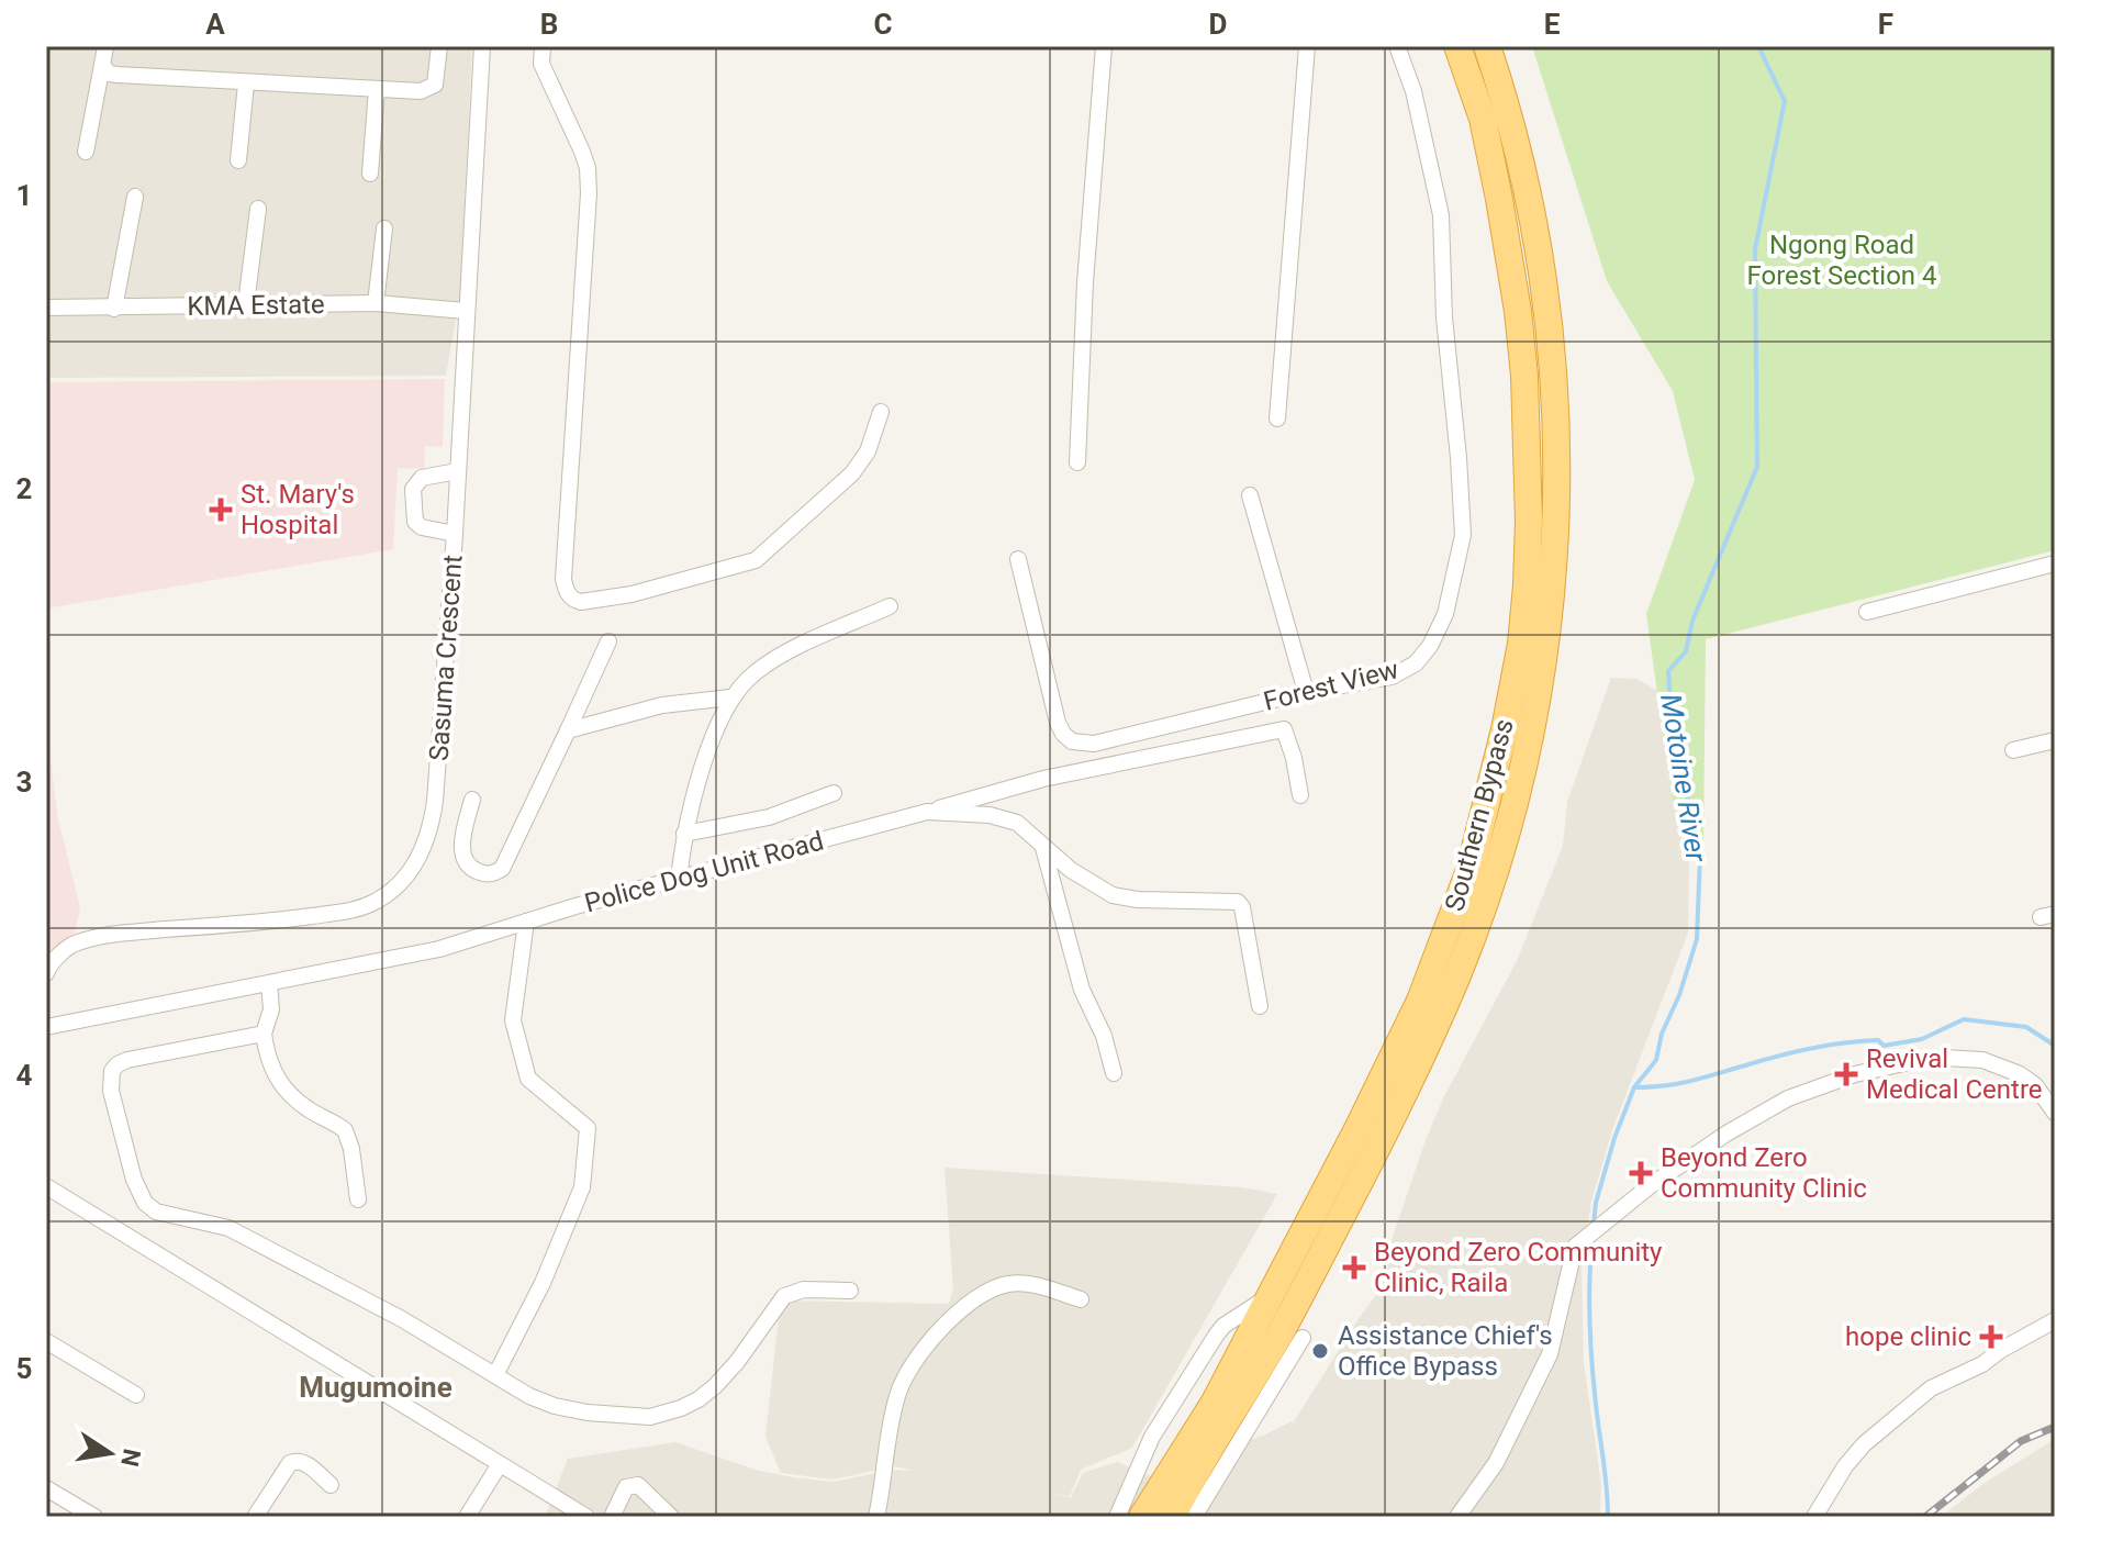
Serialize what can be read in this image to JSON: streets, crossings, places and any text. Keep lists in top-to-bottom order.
{
  "streets": {
    "highway": ["Southern Bypass"],
    "street": [
      "KMA Estate",
      "Sasuma Crescent",
      "Forest View",
      "Police Dog Unit Road"
    ]
  },
  "crossings": [
    ["KMA Estate", "Sasuma Crescent"]
  ],
  "districts": ["Mugumoine"],
  "water": ["Motoine River"],
  "parks": ["Ngong Road Forest Section 4"],
  "places": {
    "health": [
      "St. Mary's Hospital",
      "Revival Medical Centre",
      "Beyond Zero Community Clinic",
      "Beyond Zero Community Clinic, Raila",
      "hope clinic"
    ],
    "other": ["Assistance Chief's Office Bypass"]
  },
  "north": "right",
  "grid": {
    "columns": [
      "A",
      "B",
      "C",
      "D",
      "E",
      "F"
    ],
    "rows": [
      "1",
      "2",
      "3",
      "4",
      "5"
    ]
  }
}
